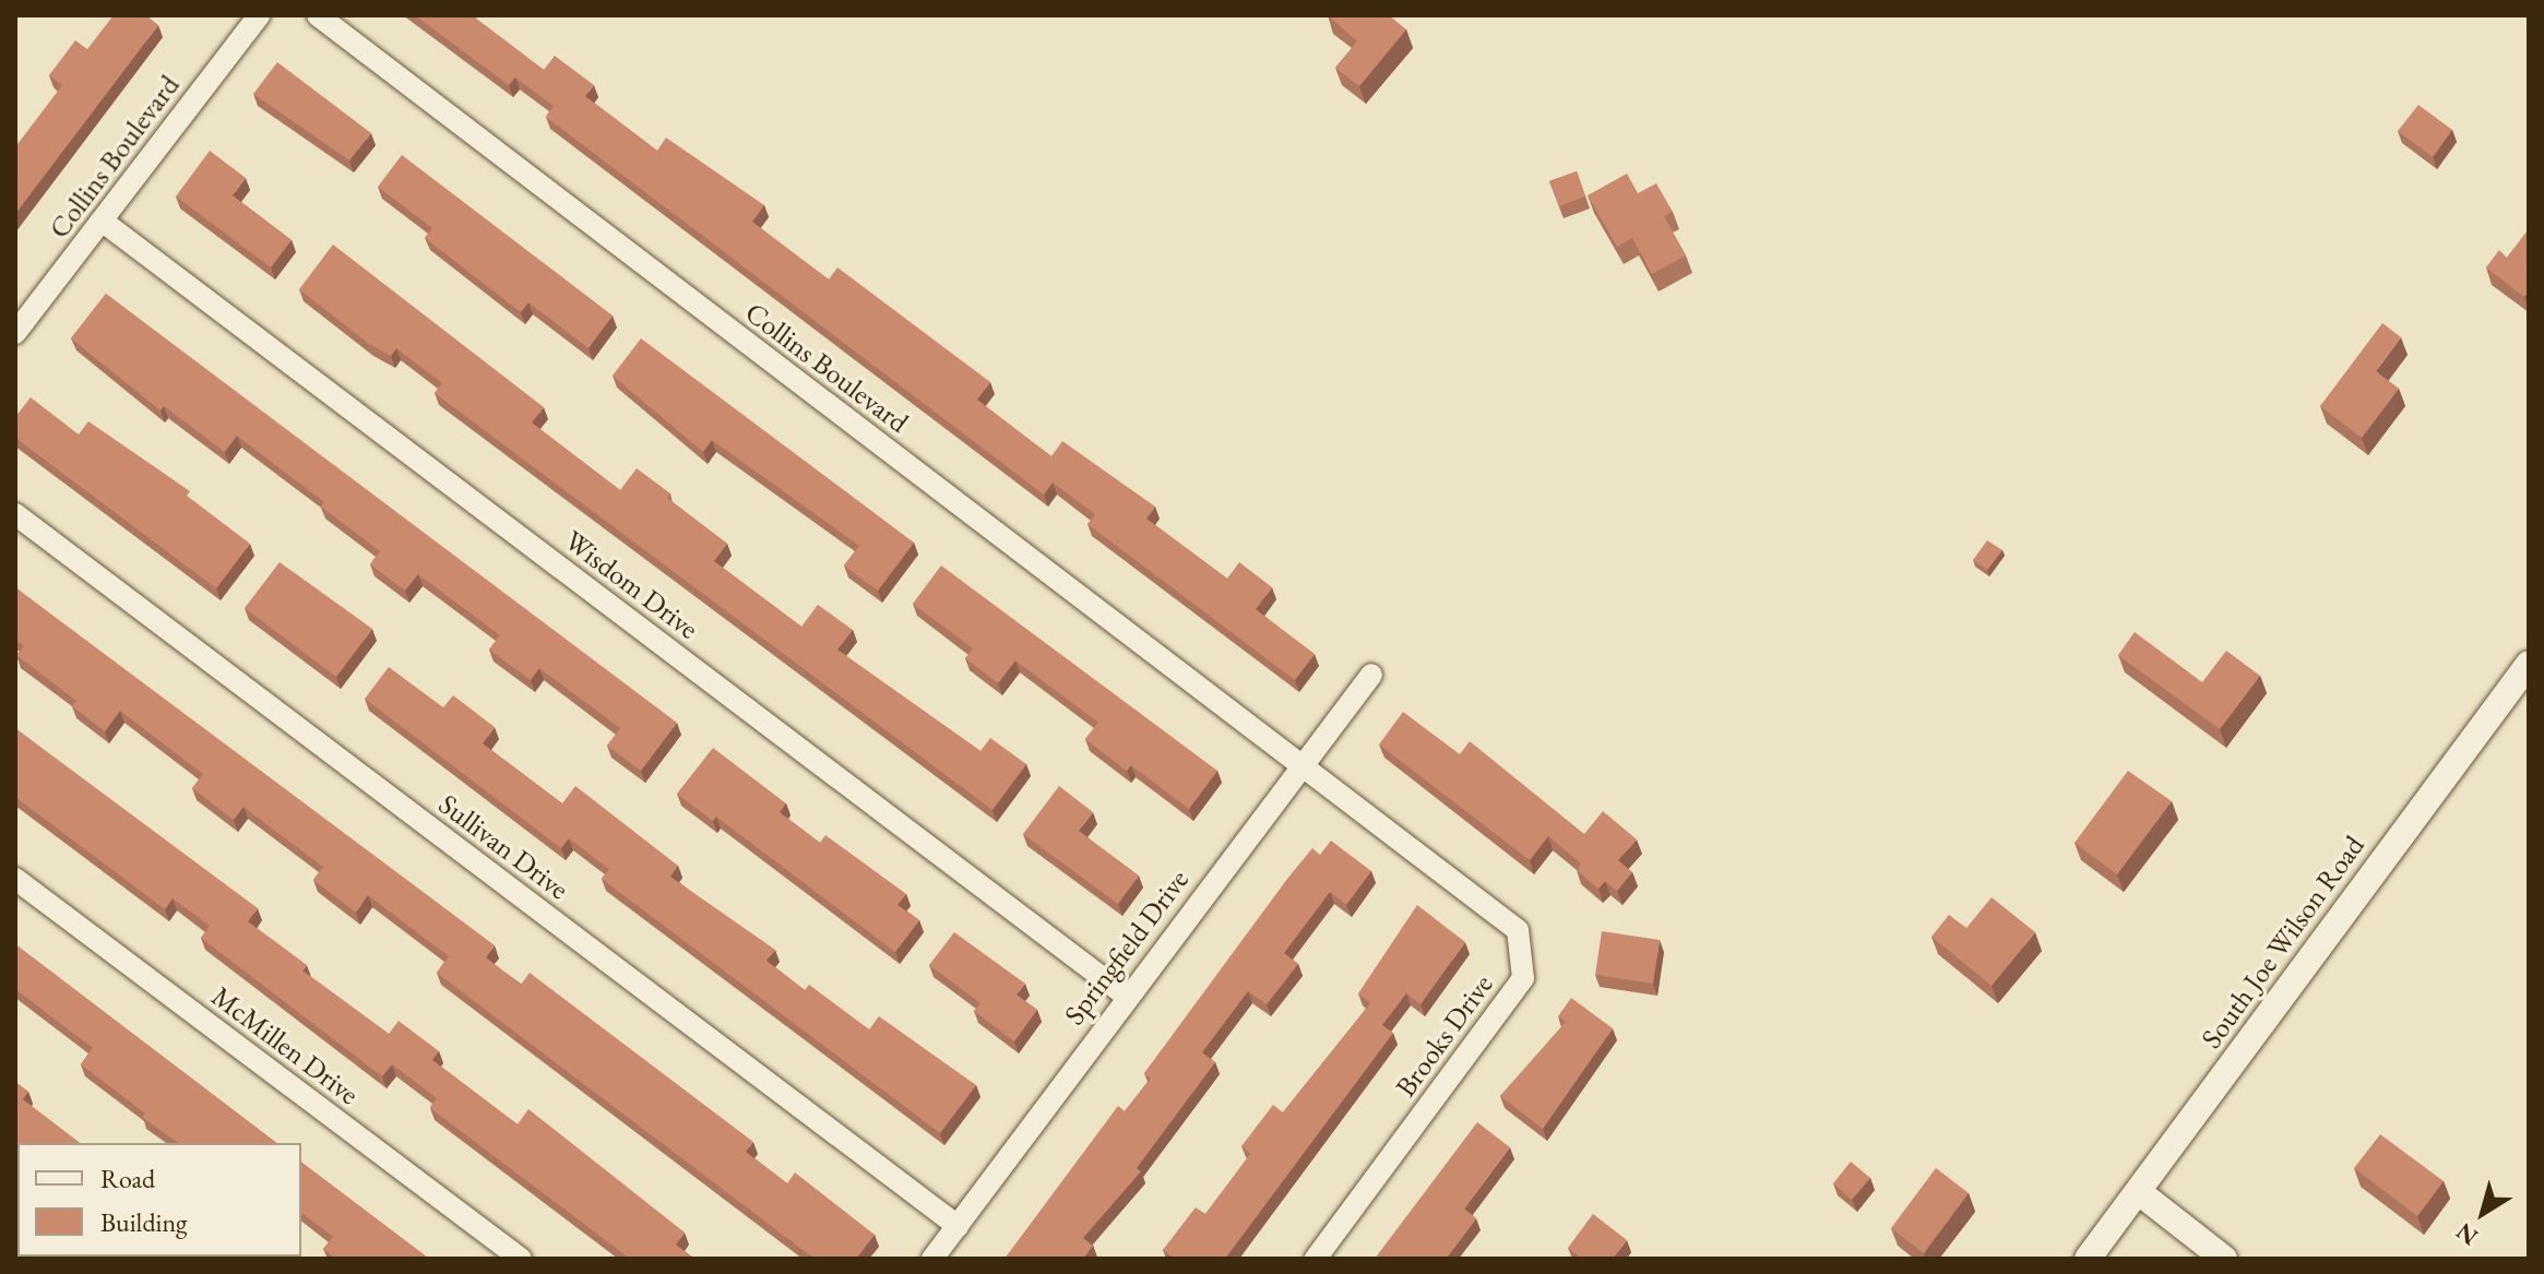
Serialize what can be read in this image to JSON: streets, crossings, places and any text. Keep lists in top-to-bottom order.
{
  "streets": {
    "street": [
      "Collins Boulevard",
      "Wisdom Drive",
      "Sullivan Drive",
      "South Joe Wilson Road",
      "Springfield Drive",
      "Brooks Drive",
      "McMillen Drive"
    ]
  },
  "crossings": [
    ["Collins Boulevard", "Wisdom Drive"],
    ["Collins Boulevard", "Springfield Drive"],
    ["Collins Boulevard", "Brooks Drive"],
    ["Wisdom Drive", "Springfield Drive"],
    ["Sullivan Drive", "Springfield Drive"],
    ["Springfield Drive", "Brooks Drive"]
  ],
  "legend": ["Road", "Building"],
  "north": "bottom left"
}
